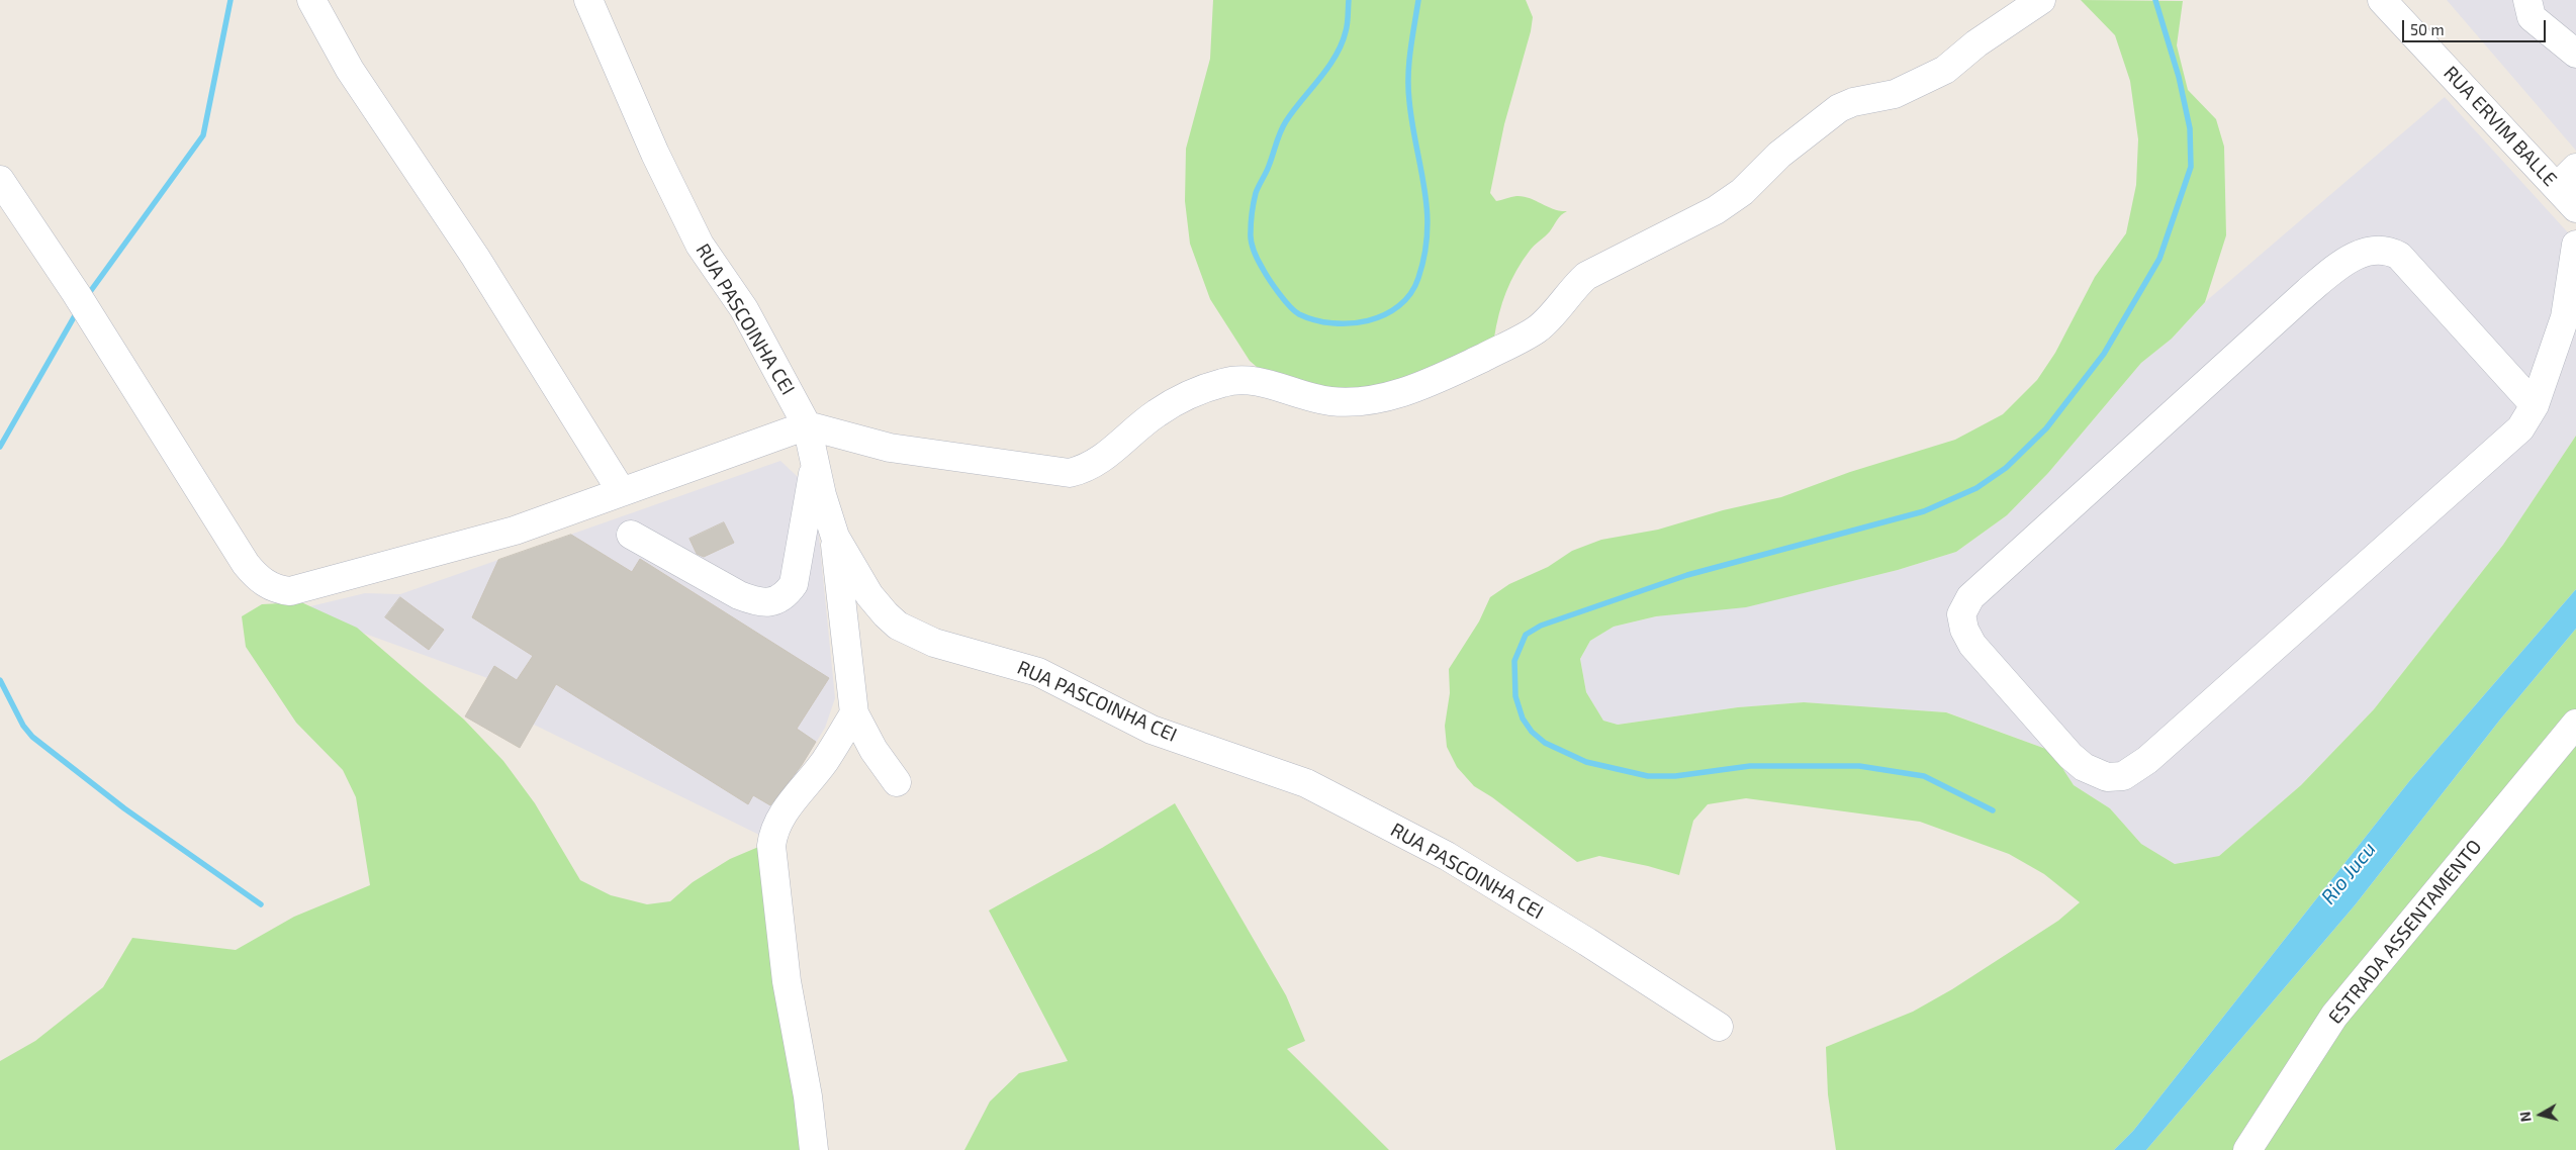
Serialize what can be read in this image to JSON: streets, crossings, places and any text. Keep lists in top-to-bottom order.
{
  "streets": {
    "street": ["RUA ERVIM BALLE", "RUA PASCOINHA CEI", "ESTRADA ASSENTAMENTO"]
  },
  "water": ["Rio Jucu"],
  "scale_bar": "50 m",
  "north": "left"
}
